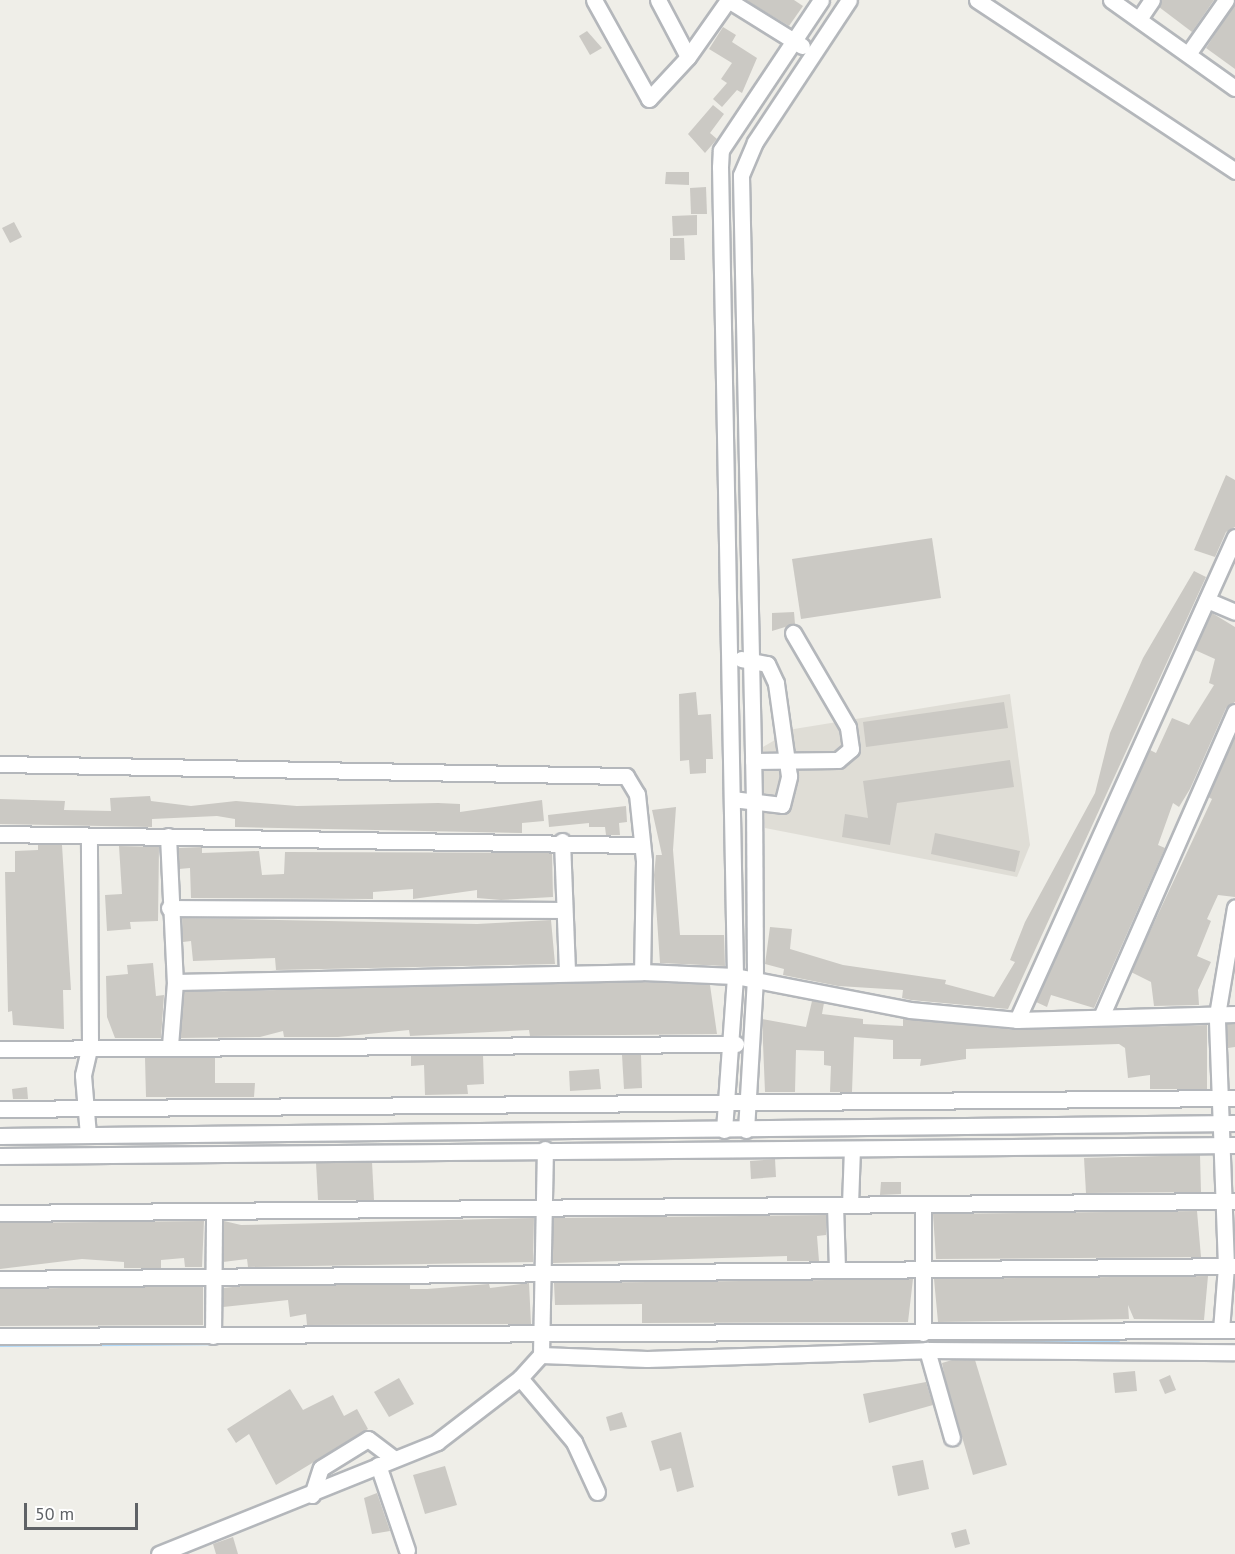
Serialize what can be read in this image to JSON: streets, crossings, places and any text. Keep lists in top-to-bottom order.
{
  "scale_bar": "50 m"
}
